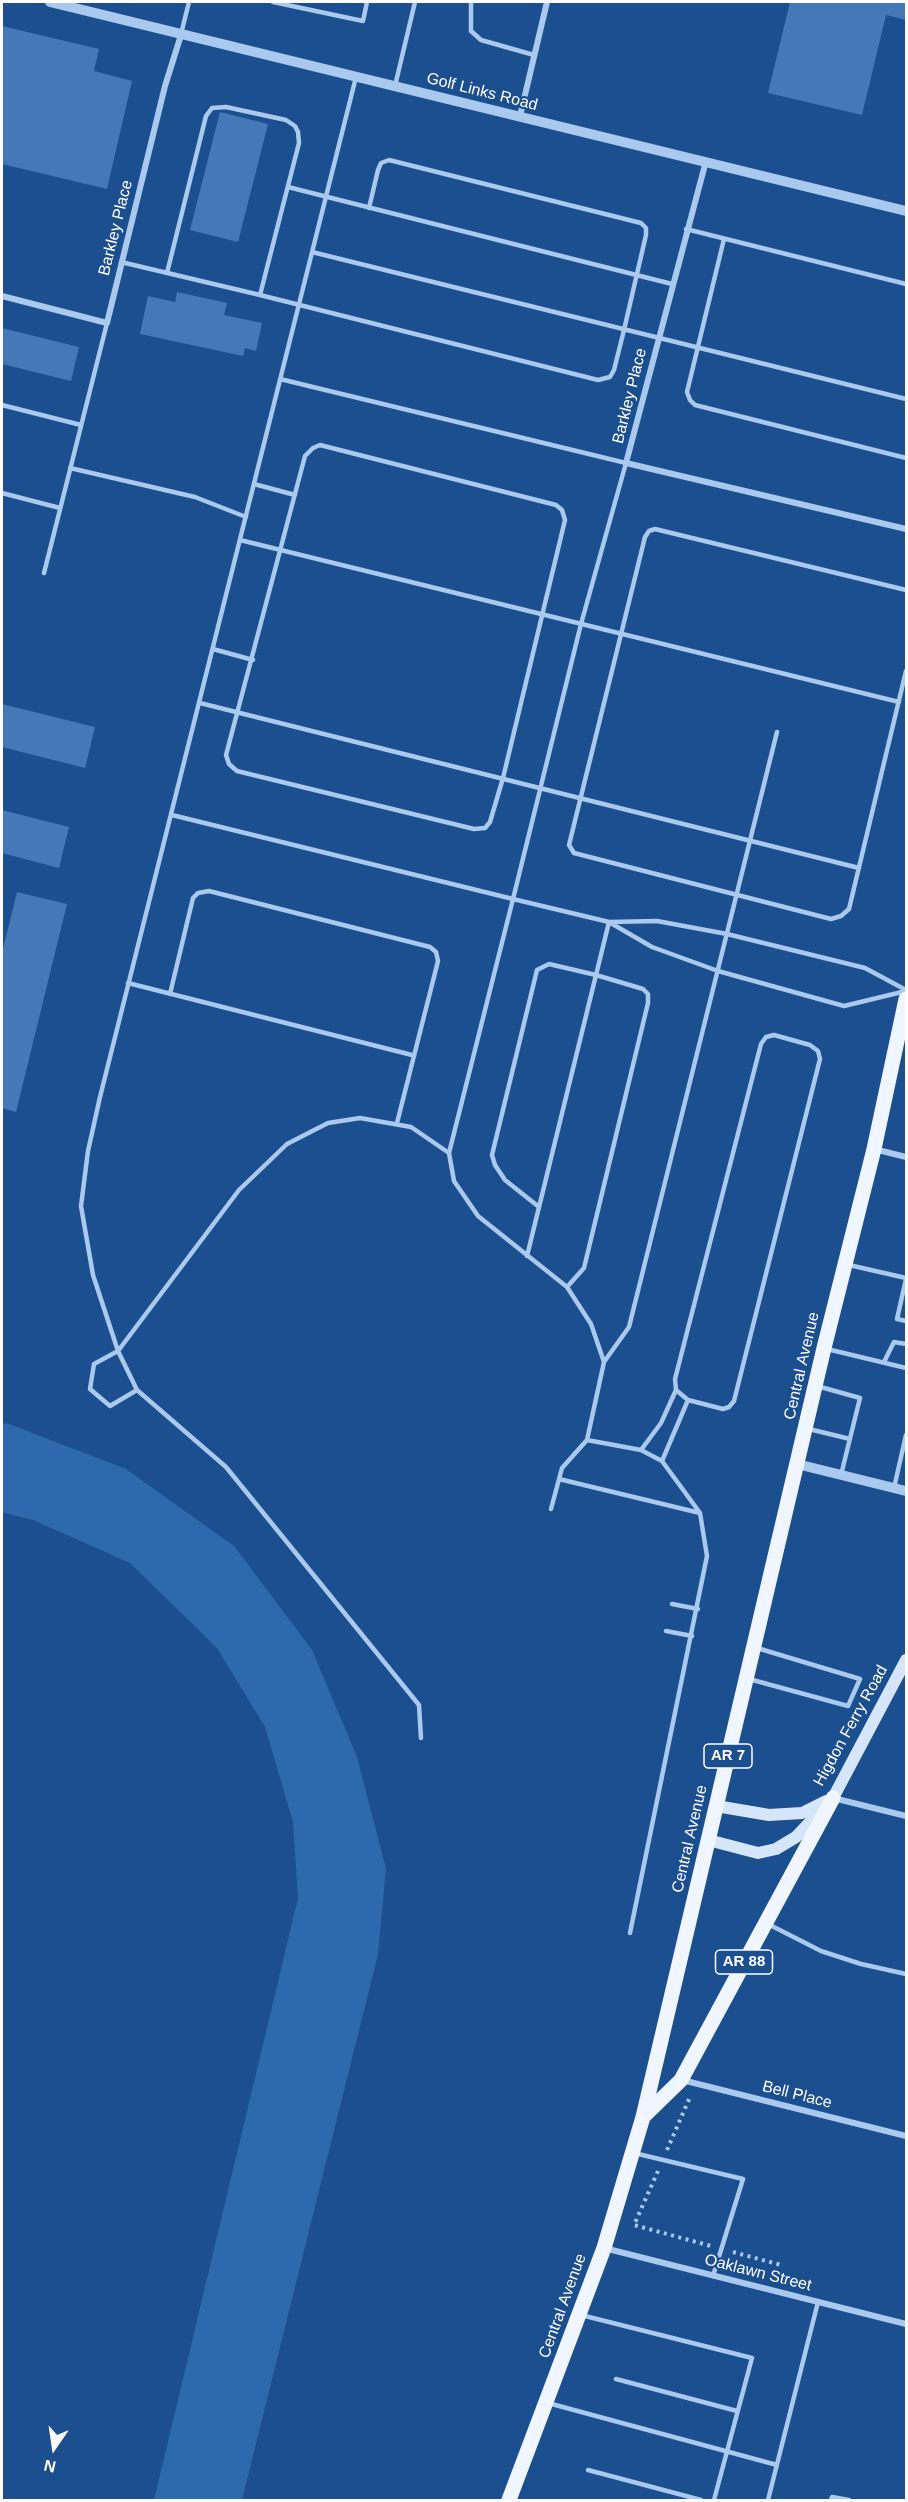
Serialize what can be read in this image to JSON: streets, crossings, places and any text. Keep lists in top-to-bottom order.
{
  "streets": {
    "main road": [
      "Central Avenue",
      "Higdon Ferry Road",
      "AR 7",
      "AR 88"
    ],
    "street": [
      "Golf Links Road",
      "Barkley Place",
      "Bell Place",
      "Oaklawn Street"
    ]
  },
  "crossings": [
    ["Golf Links Road", "Barkley Place"],
    ["Central Avenue", "Higdon Ferry Road"],
    ["Central Avenue", "AR 88"],
    ["Central Avenue", "Oaklawn Street"],
    ["Higdon Ferry Road", "AR 88"],
    ["AR 88", "Bell Place"]
  ],
  "north": "bottom"
}
